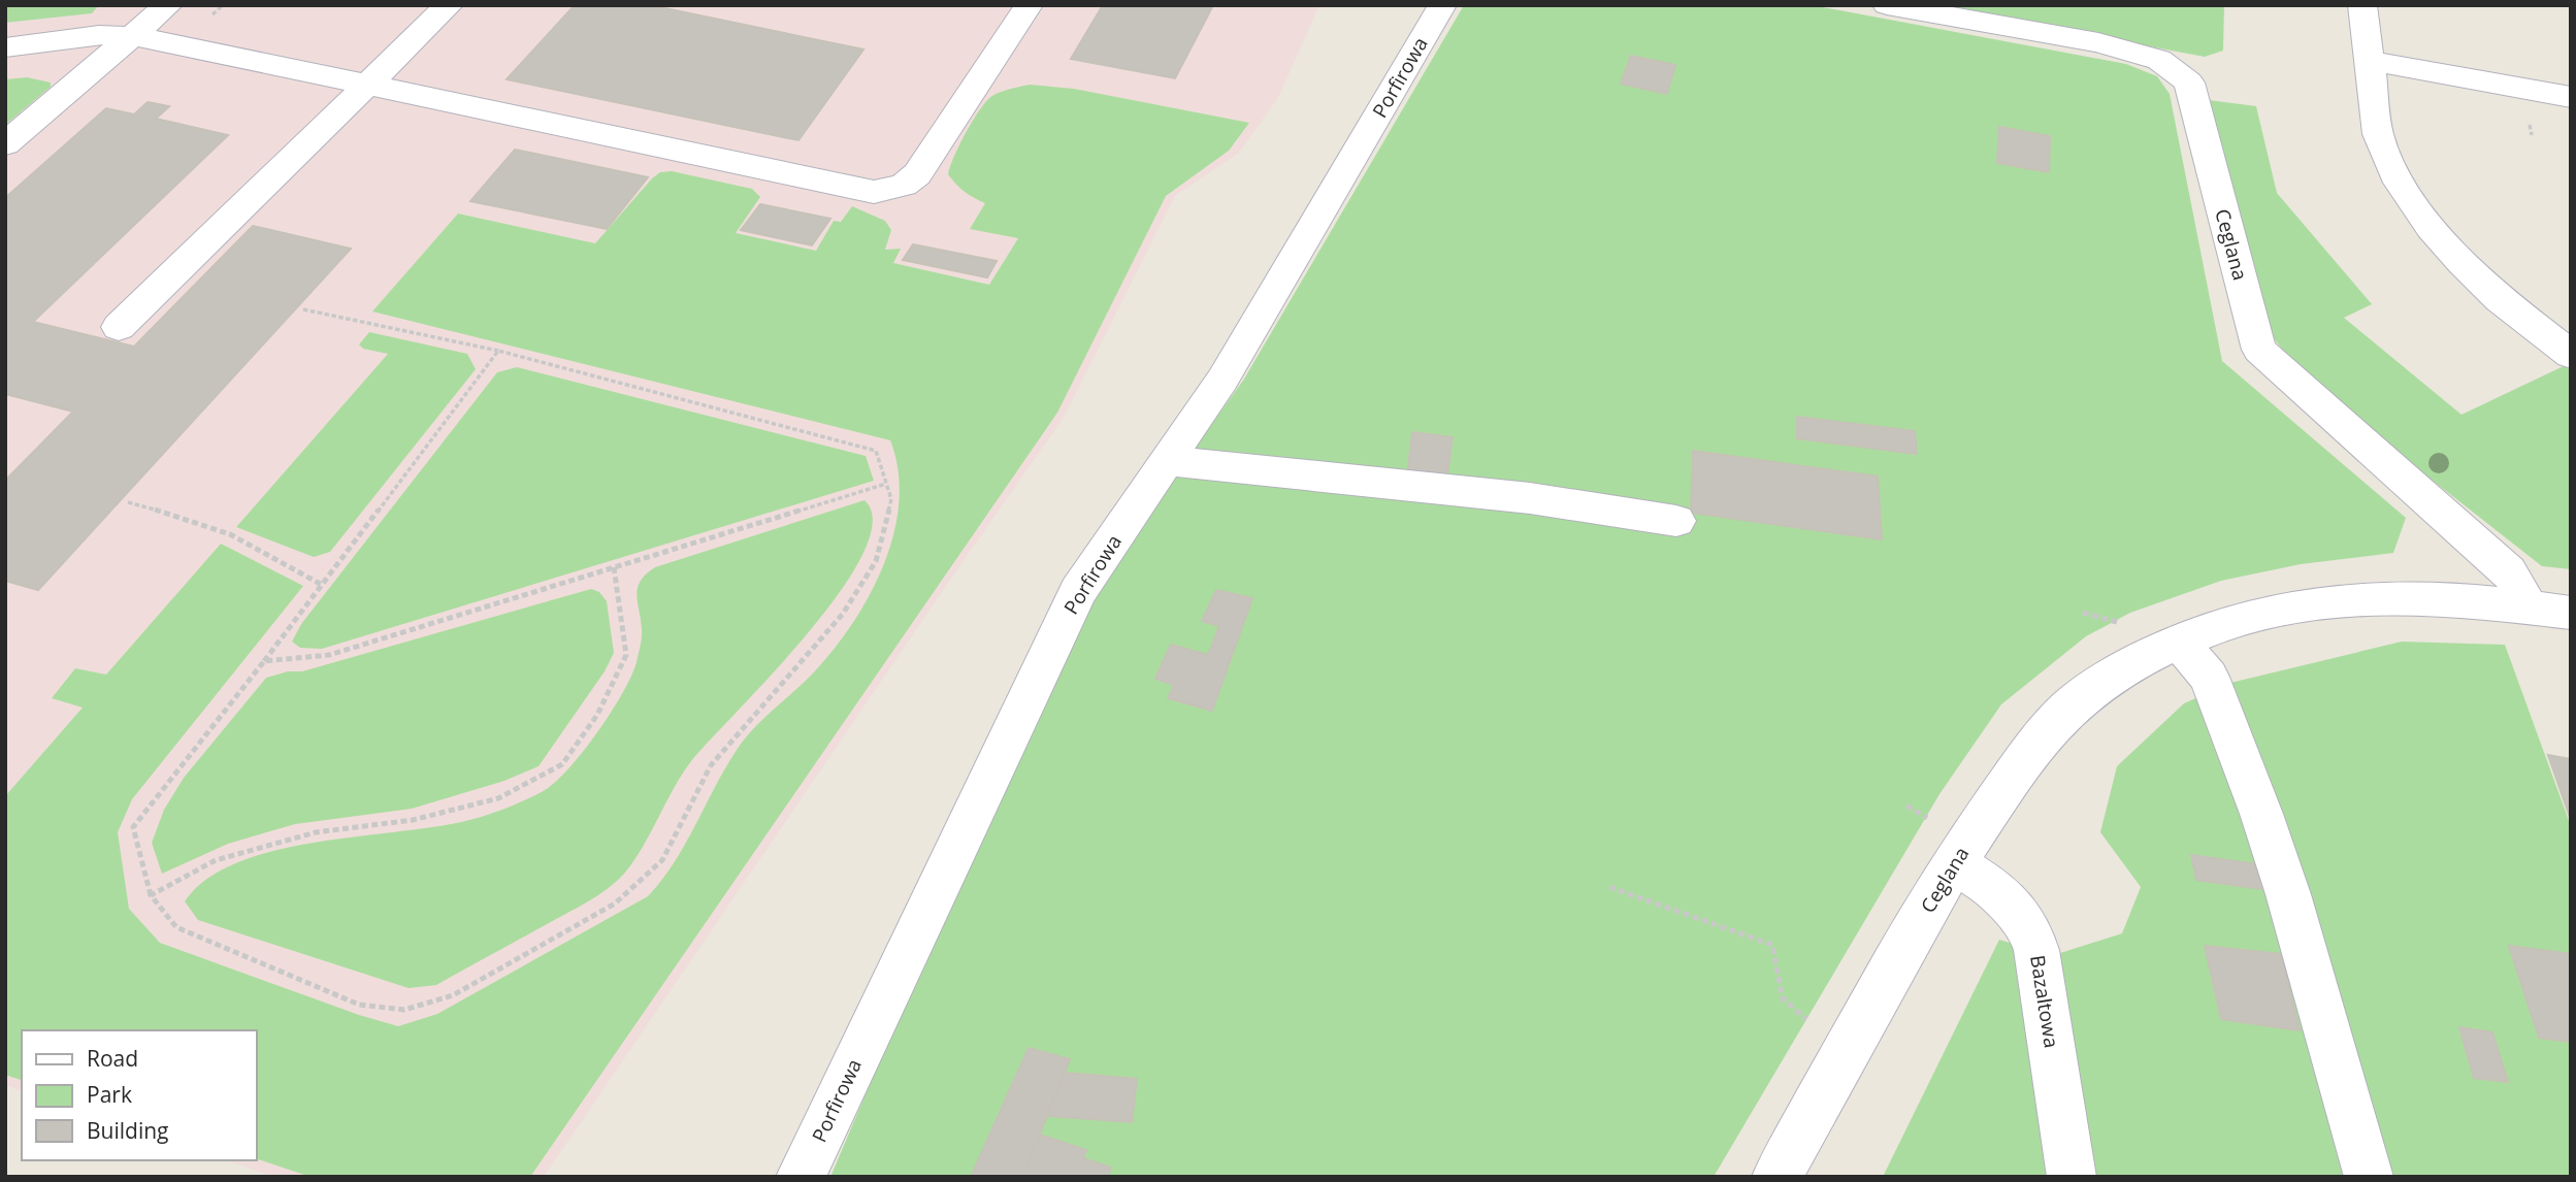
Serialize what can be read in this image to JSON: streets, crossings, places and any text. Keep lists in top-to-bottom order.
{
  "streets": {
    "street": ["Porfirowa", "Ceglana", "Bazaltowa"]
  },
  "crossings": [
    ["Ceglana", "Bazaltowa"]
  ],
  "legend": ["Road", "Park", "Building"]
}
